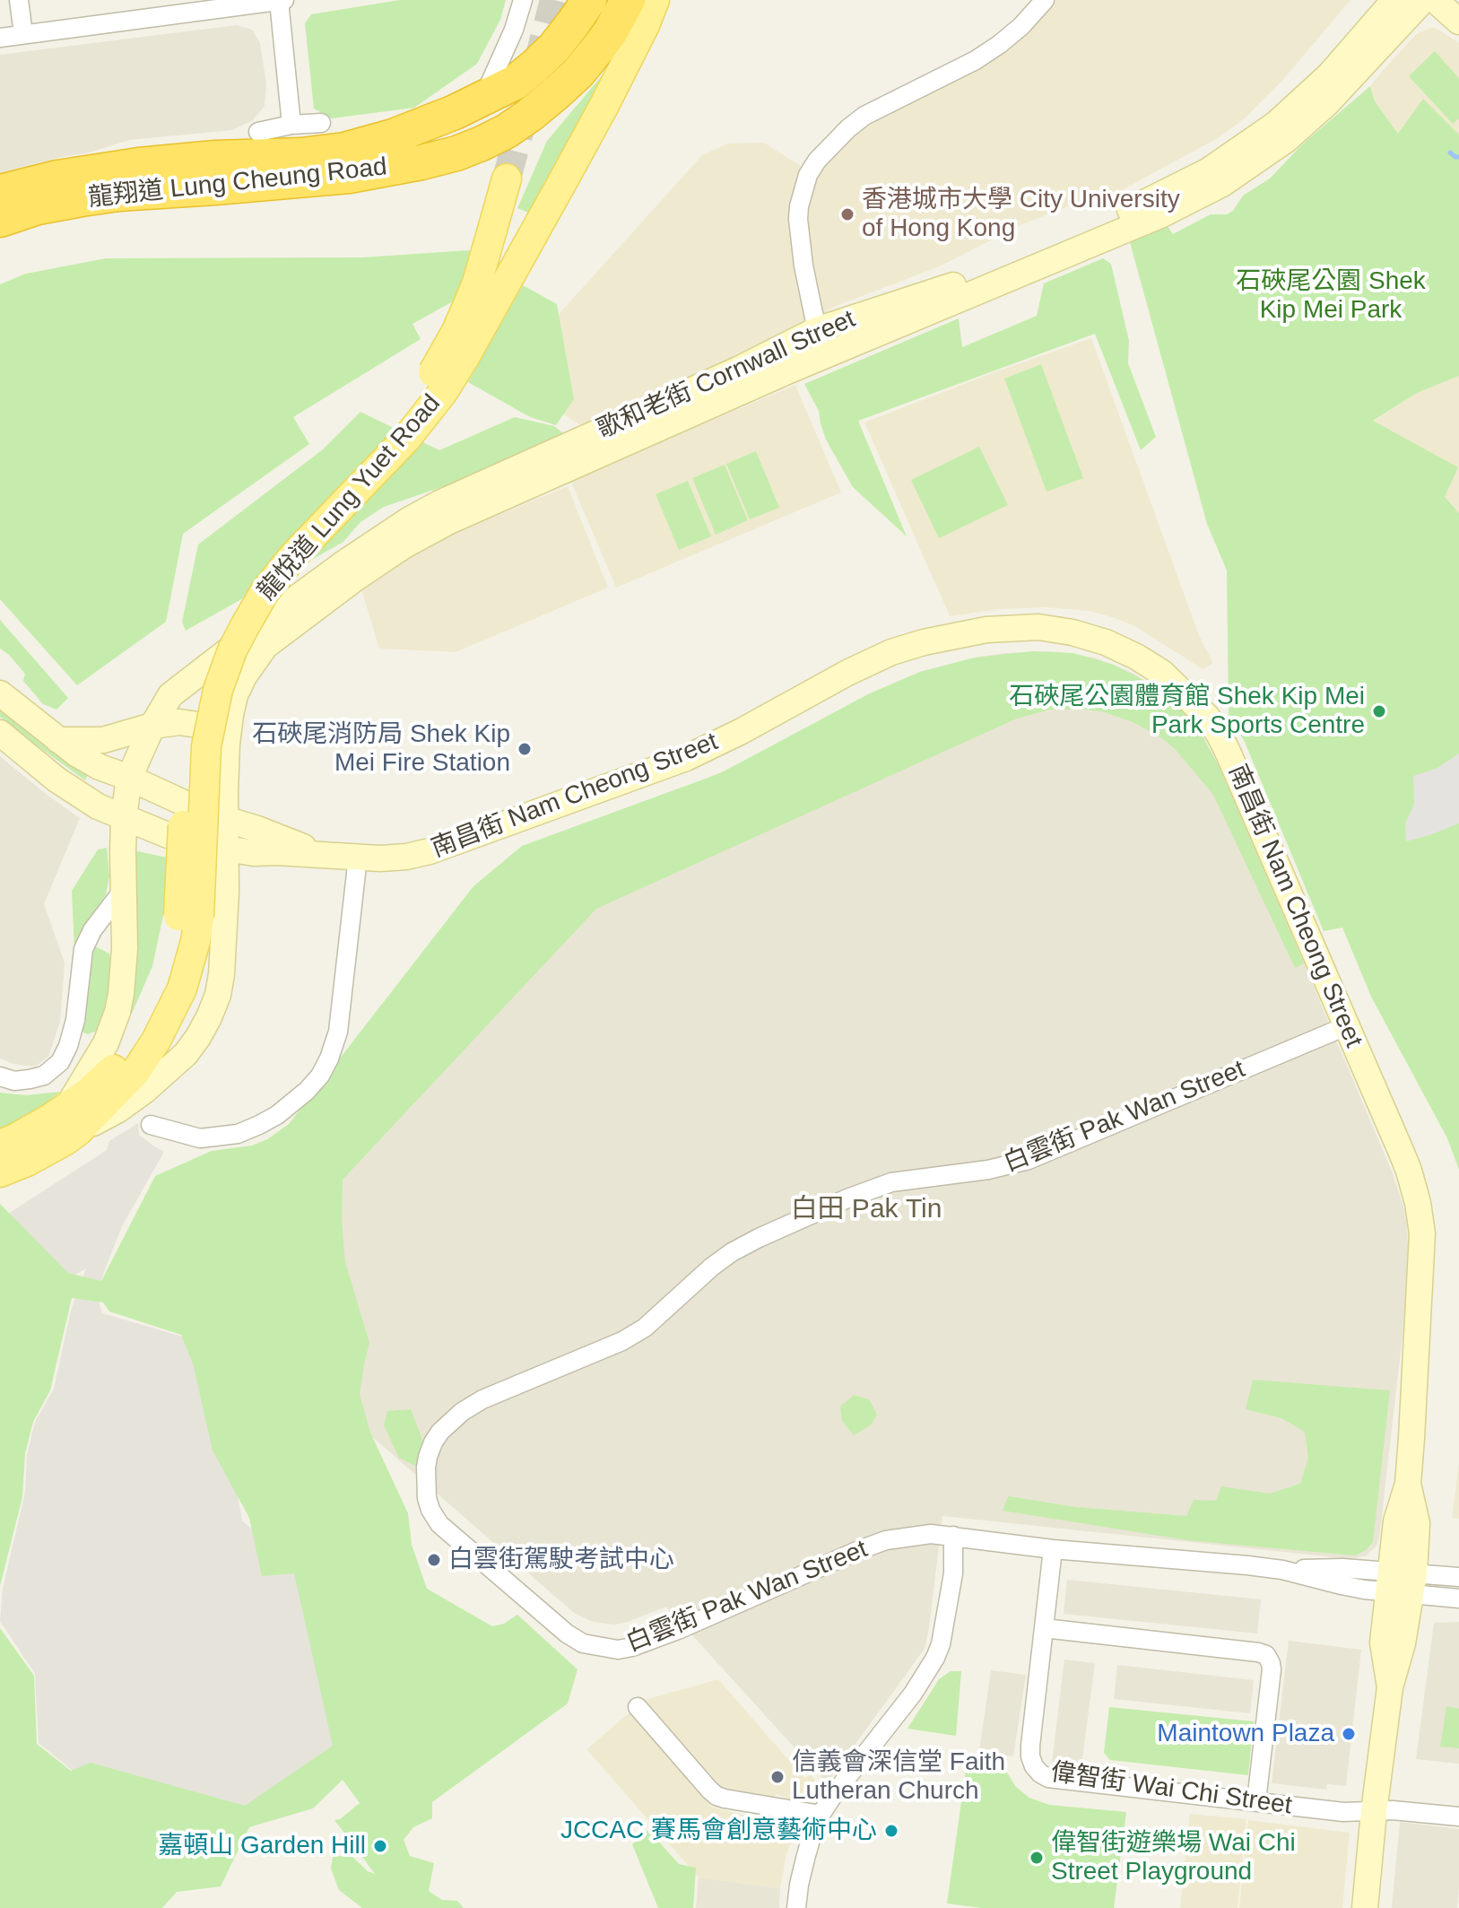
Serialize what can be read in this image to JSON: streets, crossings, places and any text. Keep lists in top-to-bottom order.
{
  "streets": {
    "highway": ["龍翔道 Lung Cheung Road"],
    "main road": ["歌和老街 Cornwall Street", "龍悅道 Lung Yuet Road", "南昌街 Nam Cheong Street"],
    "street": ["白雲街 Pak Wan Street", "偉智街 Wai Chi Street"]
  },
  "crossings": [
    ["歌和老街 Cornwall Street", "龍悅道 Lung Yuet Road"],
    ["歌和老街 Cornwall Street", "南昌街 Nam Cheong Street"],
    ["龍悅道 Lung Yuet Road", "南昌街 Nam Cheong Street"],
    ["南昌街 Nam Cheong Street", "白雲街 Pak Wan Street"],
    ["南昌街 Nam Cheong Street", "偉智街 Wai Chi Street"]
  ],
  "districts": ["白田 Pak Tin"],
  "parks": ["石硤尾公園 Shek Kip Mei Park"],
  "places": [
    "香港城市大學 City University of Hong Kong",
    "石硤尾公園體育館 Shek Kip Mei Park Sports Centre",
    "石硤尾消防局 Shek Kip Mei Fire Station",
    "白雲街駕駛考試中心",
    "Maintown Plaza",
    "信義會深信堂 Faith Lutheran Church",
    "JCCAC 賽馬會創意藝術中心",
    "嘉頓山 Garden Hill",
    "偉智街遊樂場 Wai Chi Street Playground"
  ]
}
